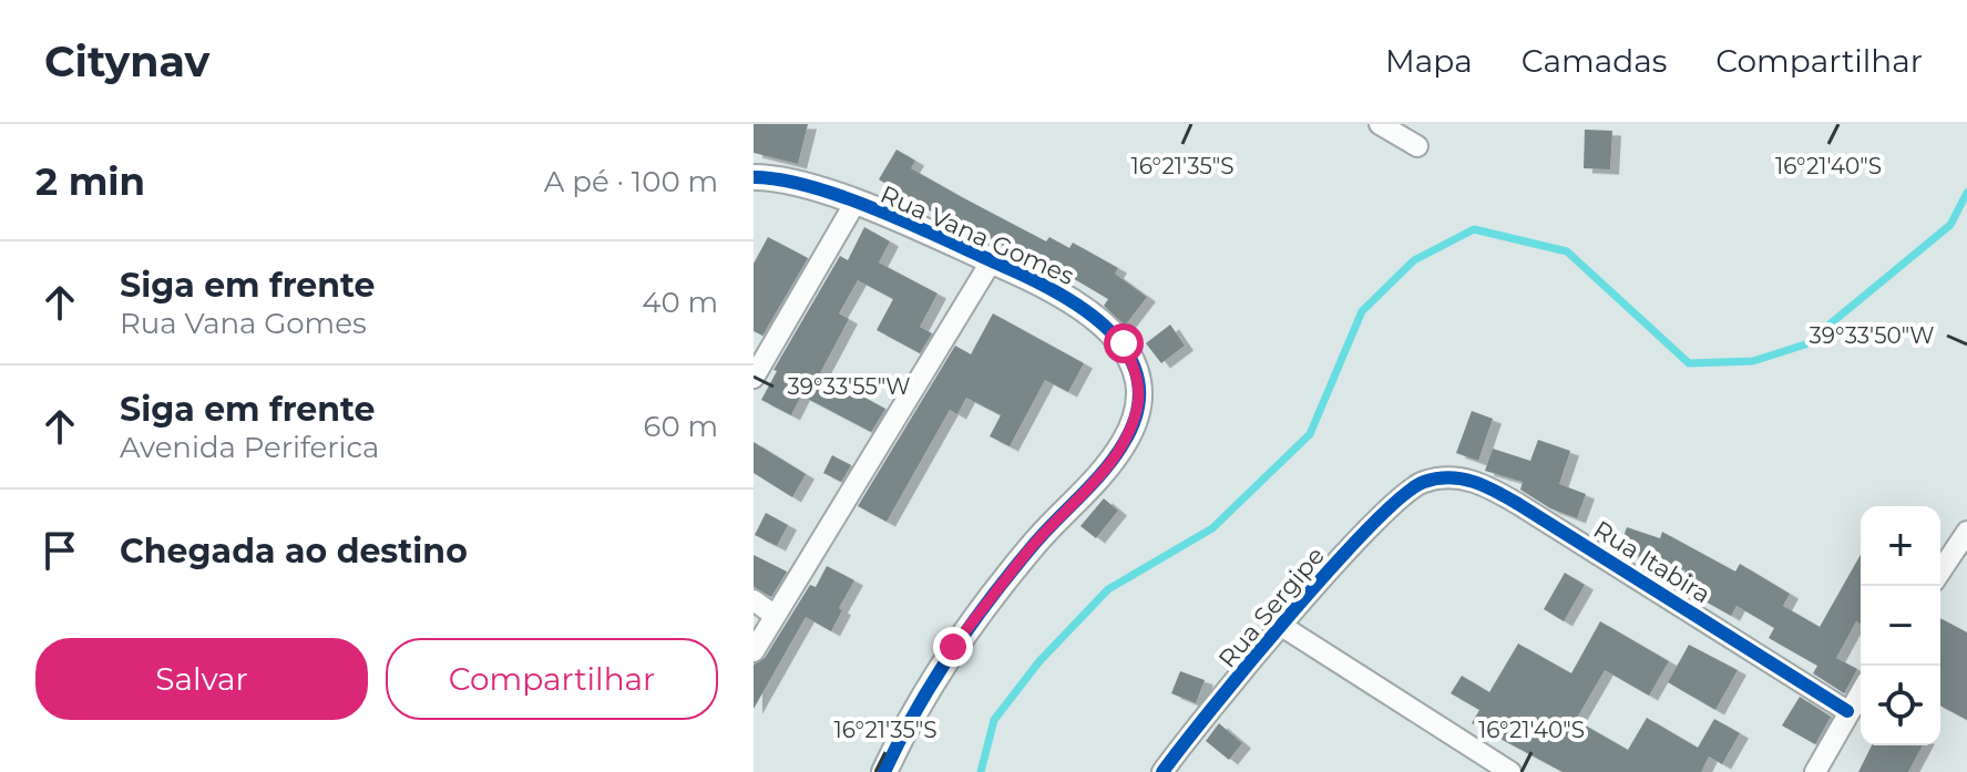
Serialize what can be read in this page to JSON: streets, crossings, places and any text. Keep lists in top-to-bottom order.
{
  "streets": {
    "street": ["Rua Vana Gomes", "Rua Itabira", "Rua Sergipe"]
  },
  "crossings": [
    ["Rua Itabira", "Rua Sergipe"]
  ],
  "page": {
    "header": "Citynav",
    "nav": ["Mapa", "Camadas", "Compartilhar"],
    "heading": ["2 min", "A pé · 100 m"],
    "list": [
      ["Siga em frente", "Rua Vana Gomes", "40 m"],
      ["Siga em frente", "Avenida Periferica", "60 m"],
      "Chegada ao destino"
    ],
    "map_buttons": ["+", "−"],
    "buttons": ["Salvar", "Compartilhar"]
  },
  "coordinates": [
    "16°21'35\"S",
    "16°21'40\"S",
    "39°33'50\"W",
    "39°33'55\"W"
  ]
}
